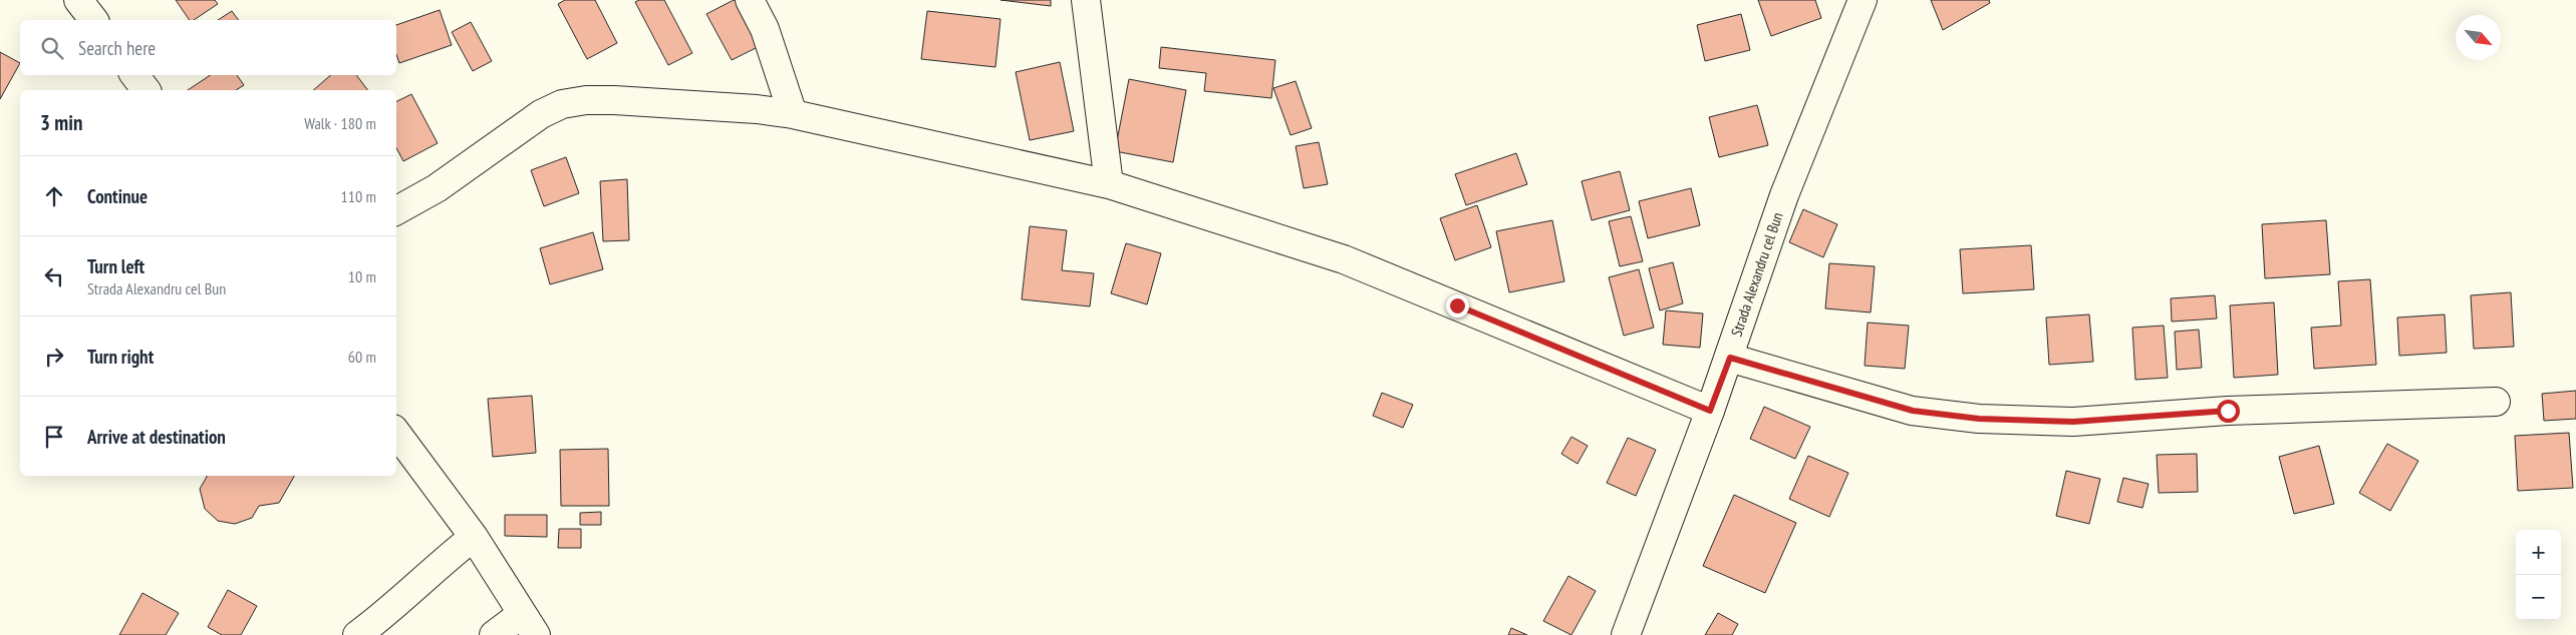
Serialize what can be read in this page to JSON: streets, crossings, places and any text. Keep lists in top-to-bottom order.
{
  "streets": {
    "street": ["Strada Alexandru cel Bun"]
  },
  "north": "bottom right",
  "page": {
    "search": "Search here",
    "heading": ["3 min", "Walk · 180 m"],
    "list": [
      ["Continue", "110 m"],
      ["Turn left", "Strada Alexandru cel Bun", "10 m"],
      ["Turn right", "60 m"],
      "Arrive at destination"
    ],
    "map_buttons": ["+", "−"]
  }
}
